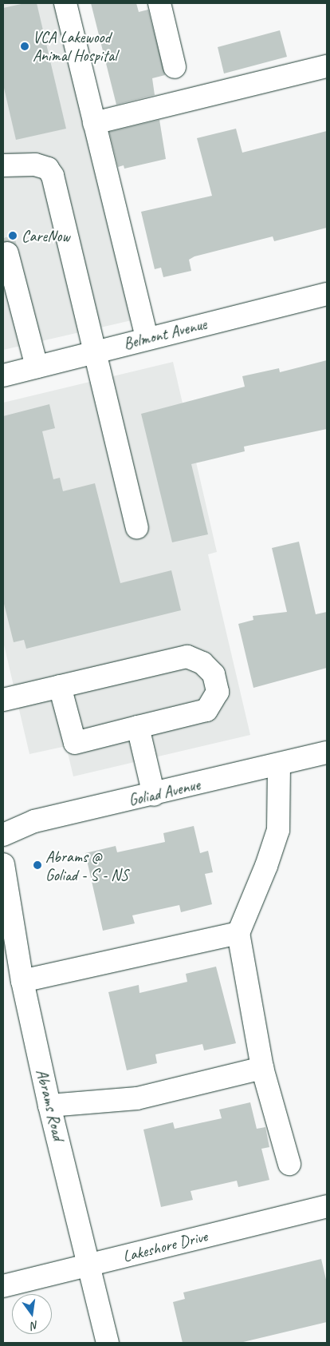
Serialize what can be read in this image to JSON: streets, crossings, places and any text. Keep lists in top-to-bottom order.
{
  "streets": {
    "street": [
      "Belmont Avenue",
      "Goliad Avenue",
      "Abrams Road",
      "Lakeshore Drive"
    ]
  },
  "crossings": [
    ["Abrams Road", "Lakeshore Drive"]
  ],
  "places": ["VCA Lakewood Animal Hospital", "CareNow", "Abrams @ Goliad - S - NS"],
  "north": "bottom"
}
